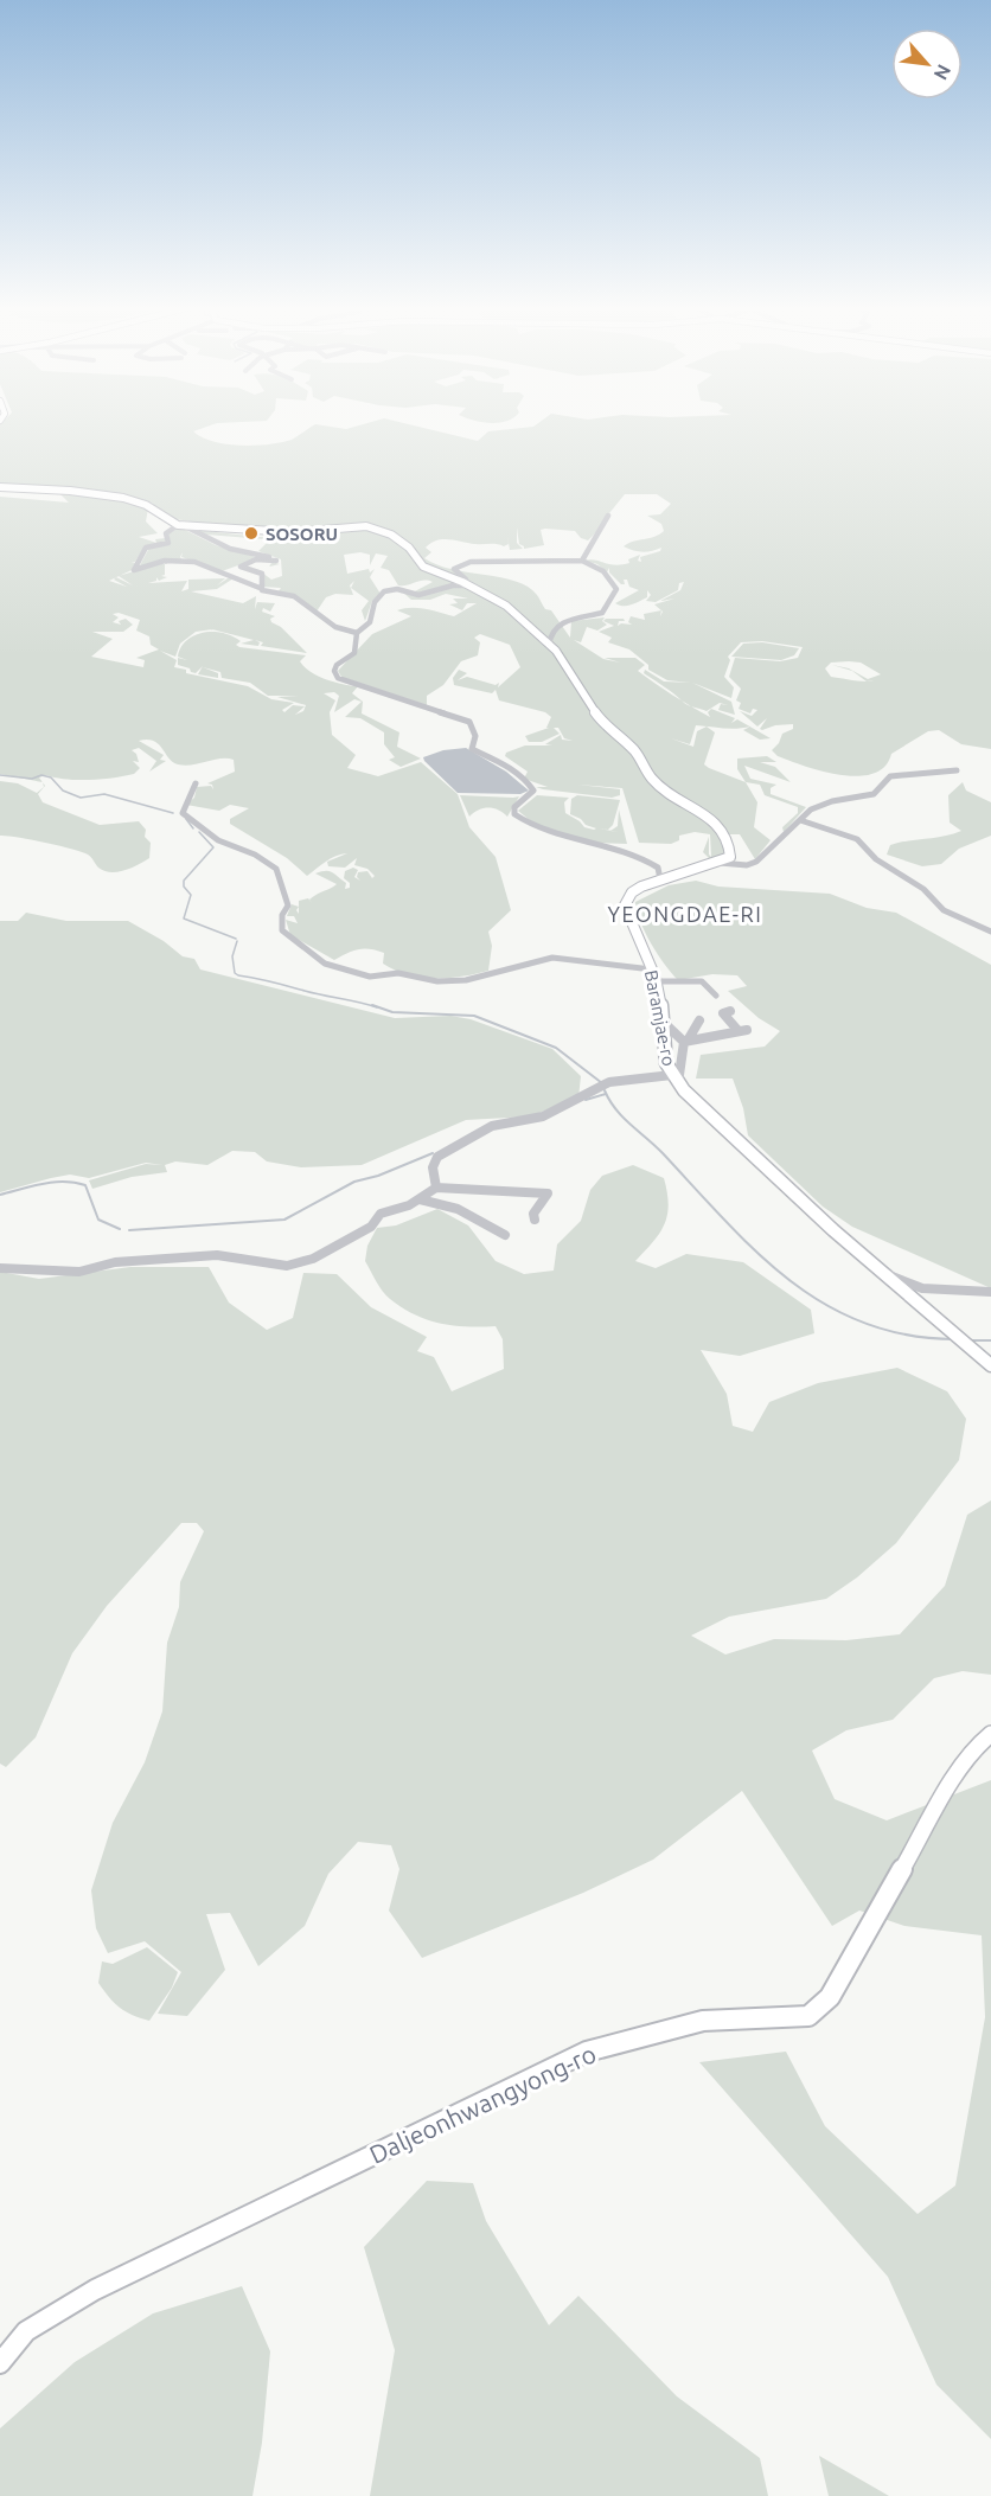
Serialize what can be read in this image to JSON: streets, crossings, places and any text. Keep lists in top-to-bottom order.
{
  "streets": {
    "street": ["Baramjae-ro", "Daljeonhwangyong-ro"]
  },
  "districts": ["YEONGDAE-RI"],
  "places": ["SOSORU"],
  "north": "bottom right"
}
